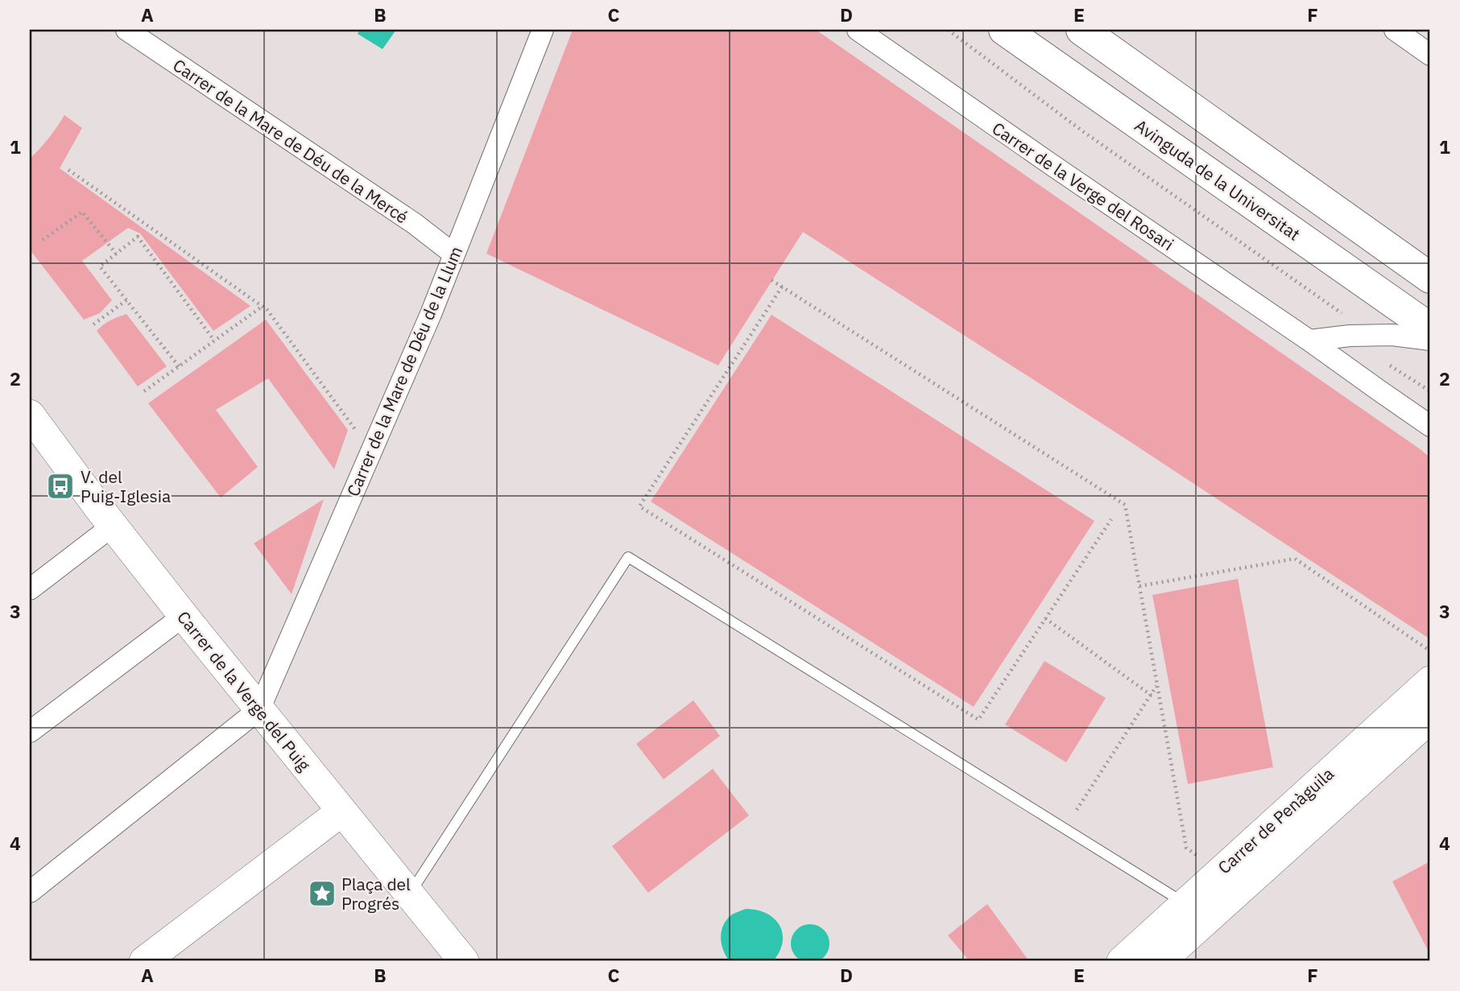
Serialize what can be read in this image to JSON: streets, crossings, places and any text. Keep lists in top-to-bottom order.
{
  "streets": {
    "main road": ["Avinguda de la Universitat"],
    "street": [
      "Carrer de la Mare de Déu de la Mercé",
      "Carrer de la Verge del Rosari",
      "Carrer de la Mare de Déu de la Llum",
      "Carrer de la Verge del Puig",
      "Carrer de Penàguila"
    ]
  },
  "crossings": [
    ["Carrer de la Mare de Déu de la Mercé", "Carrer de la Mare de Déu de la Llum"],
    ["Carrer de la Mare de Déu de la Llum", "Carrer de la Verge del Puig"]
  ],
  "places": {
    "bus stop": ["V. del Puig-Iglesia"],
    "place": ["Plaça del Progrés"]
  },
  "grid": {
    "columns": [
      "A",
      "B",
      "C",
      "D",
      "E",
      "F"
    ],
    "rows": [
      "1",
      "2",
      "3",
      "4"
    ]
  }
}
